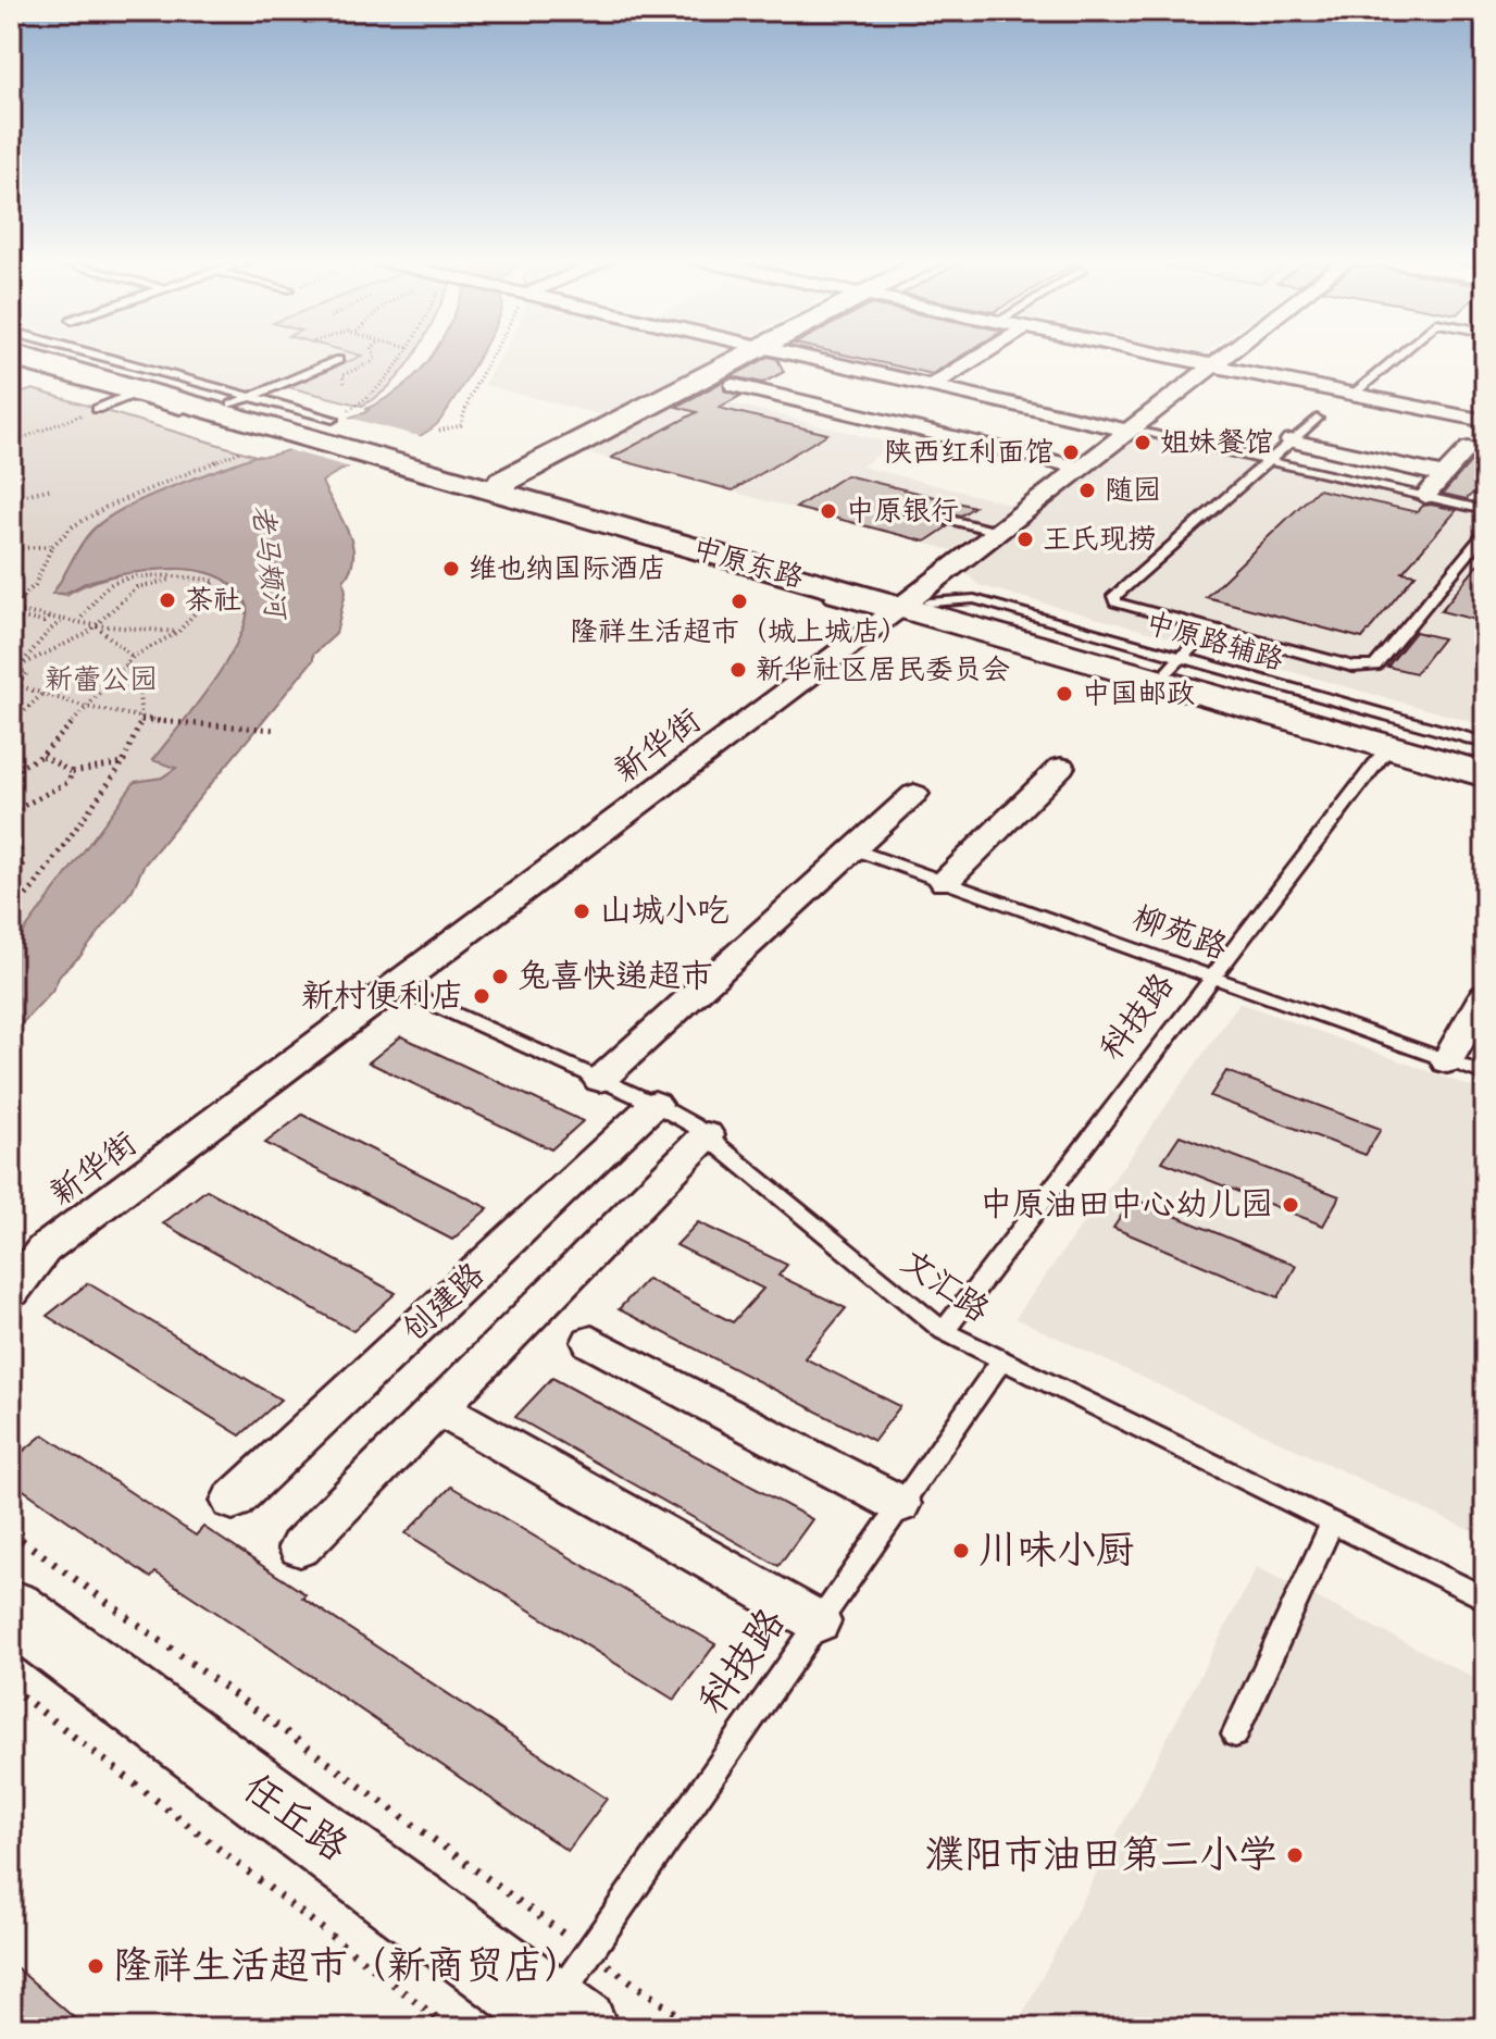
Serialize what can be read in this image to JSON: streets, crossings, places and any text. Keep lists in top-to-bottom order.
{
  "streets": {
    "main road": ["中原东路", "任丘路"],
    "street": ["新华街", "创建路"],
    "lane": [
      "中原路辅路",
      "柳苑路",
      "科技路",
      "文汇路"
    ]
  },
  "crossings": [
    ["中原东路", "中原路辅路"],
    ["中原东路", "新华街"],
    ["中原东路", "科技路"],
    ["新华街", "文汇路"],
    ["柳苑路", "科技路"],
    ["科技路", "文汇路"],
    ["科技路", "任丘路"],
    ["文汇路", "创建路"]
  ],
  "water": ["老马颊河"],
  "parks": ["新蕾公园"],
  "places": [
    "姐妹餐馆",
    "陕西红利面馆",
    "随园",
    "中原银行",
    "王氏现捞",
    "维也纳国际酒店",
    "茶社",
    "隆祥生活超市（城上城店）",
    "新华社区居民委员会",
    "中国邮政",
    "山城小吃",
    "兔喜快递超市",
    "新村便利店",
    "中原油田中心幼儿园",
    "川味小厨",
    "濮阳市油田第二小学",
    "隆祥生活超市（新商贸店）"
  ]
}
